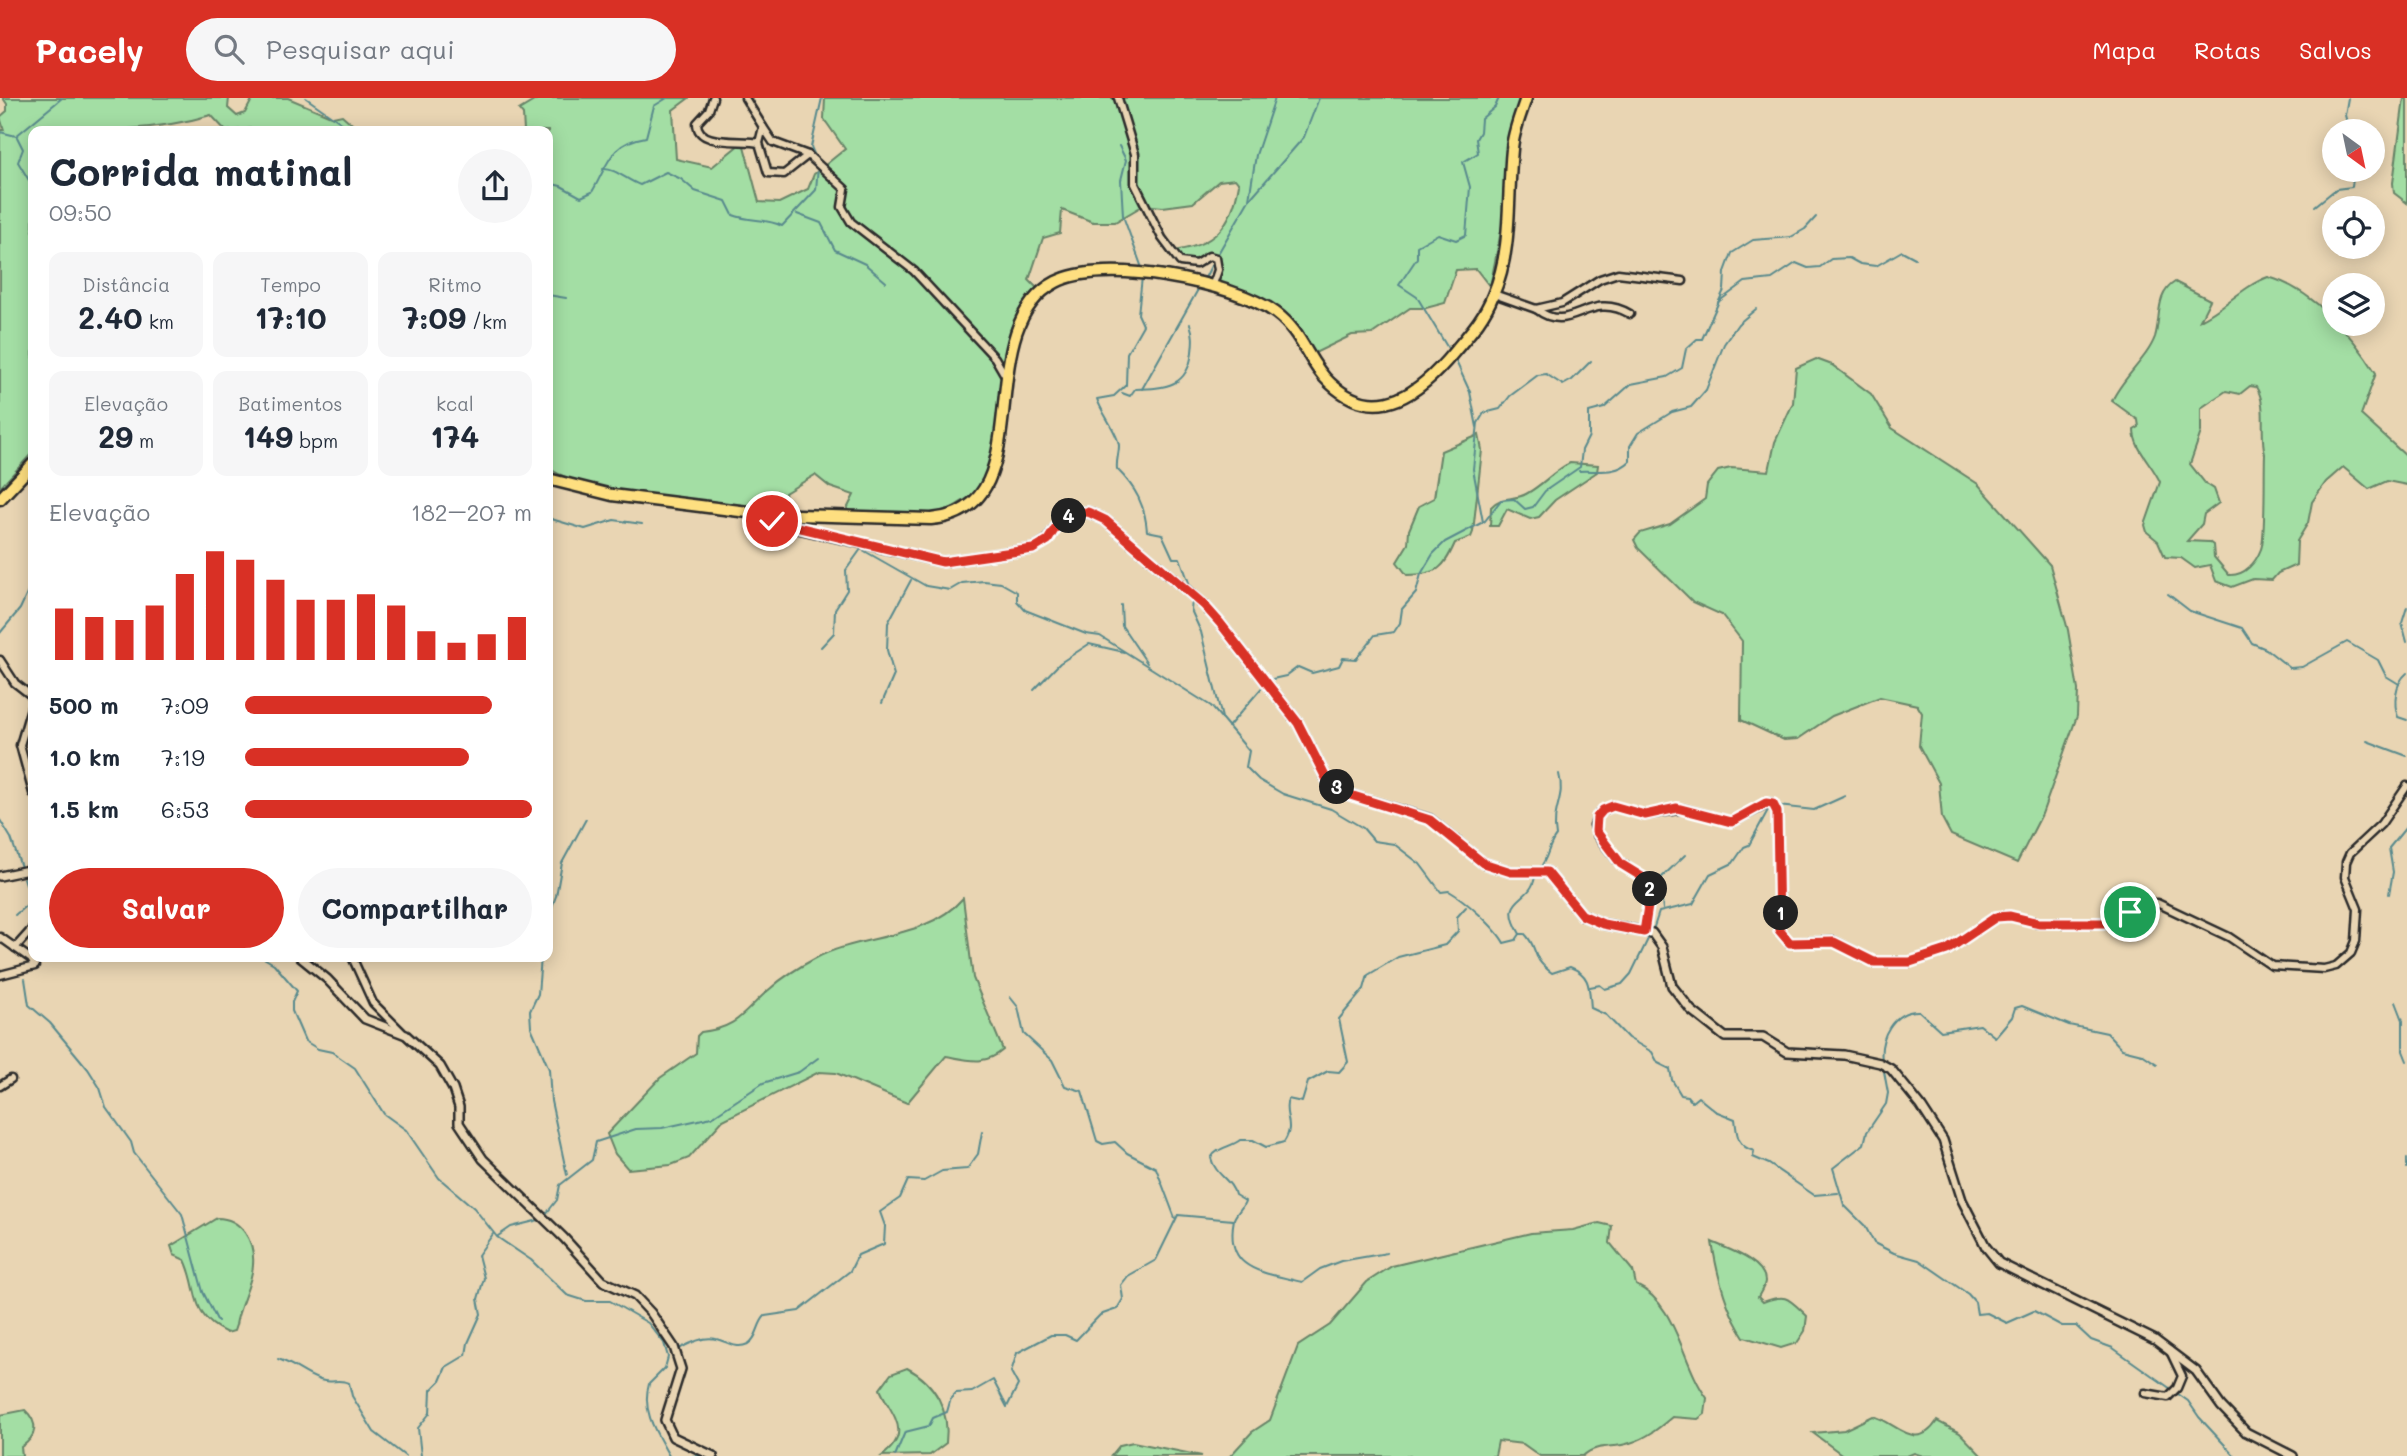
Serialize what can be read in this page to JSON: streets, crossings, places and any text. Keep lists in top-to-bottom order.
{
  "north": "bottom right",
  "page": {
    "header": "Pacely",
    "search": "Pesquisar aqui",
    "nav": ["Mapa", "Rotas", "Salvos"],
    "heading": ["Corrida matinal", "09:50"],
    "stats": [
      ["Distância", "2.40 km"],
      ["Tempo", "17:10"],
      ["Ritmo", "7:09 /km"],
      ["Elevação", "29 m"],
      ["Batimentos", "149 bpm"],
      ["kcal", "174"]
    ],
    "chart": ["Elevação", "182–207 m"],
    "pins": [
      "4",
      "3",
      "2",
      "1"
    ],
    "list": [
      {
        "name": "500 m",
        "note": "7:09"
      },
      {
        "name": "1.0 km",
        "note": "7:19"
      },
      {
        "name": "1.5 km",
        "note": "6:53"
      }
    ],
    "buttons": ["Salvar", "Compartilhar"]
  }
}
